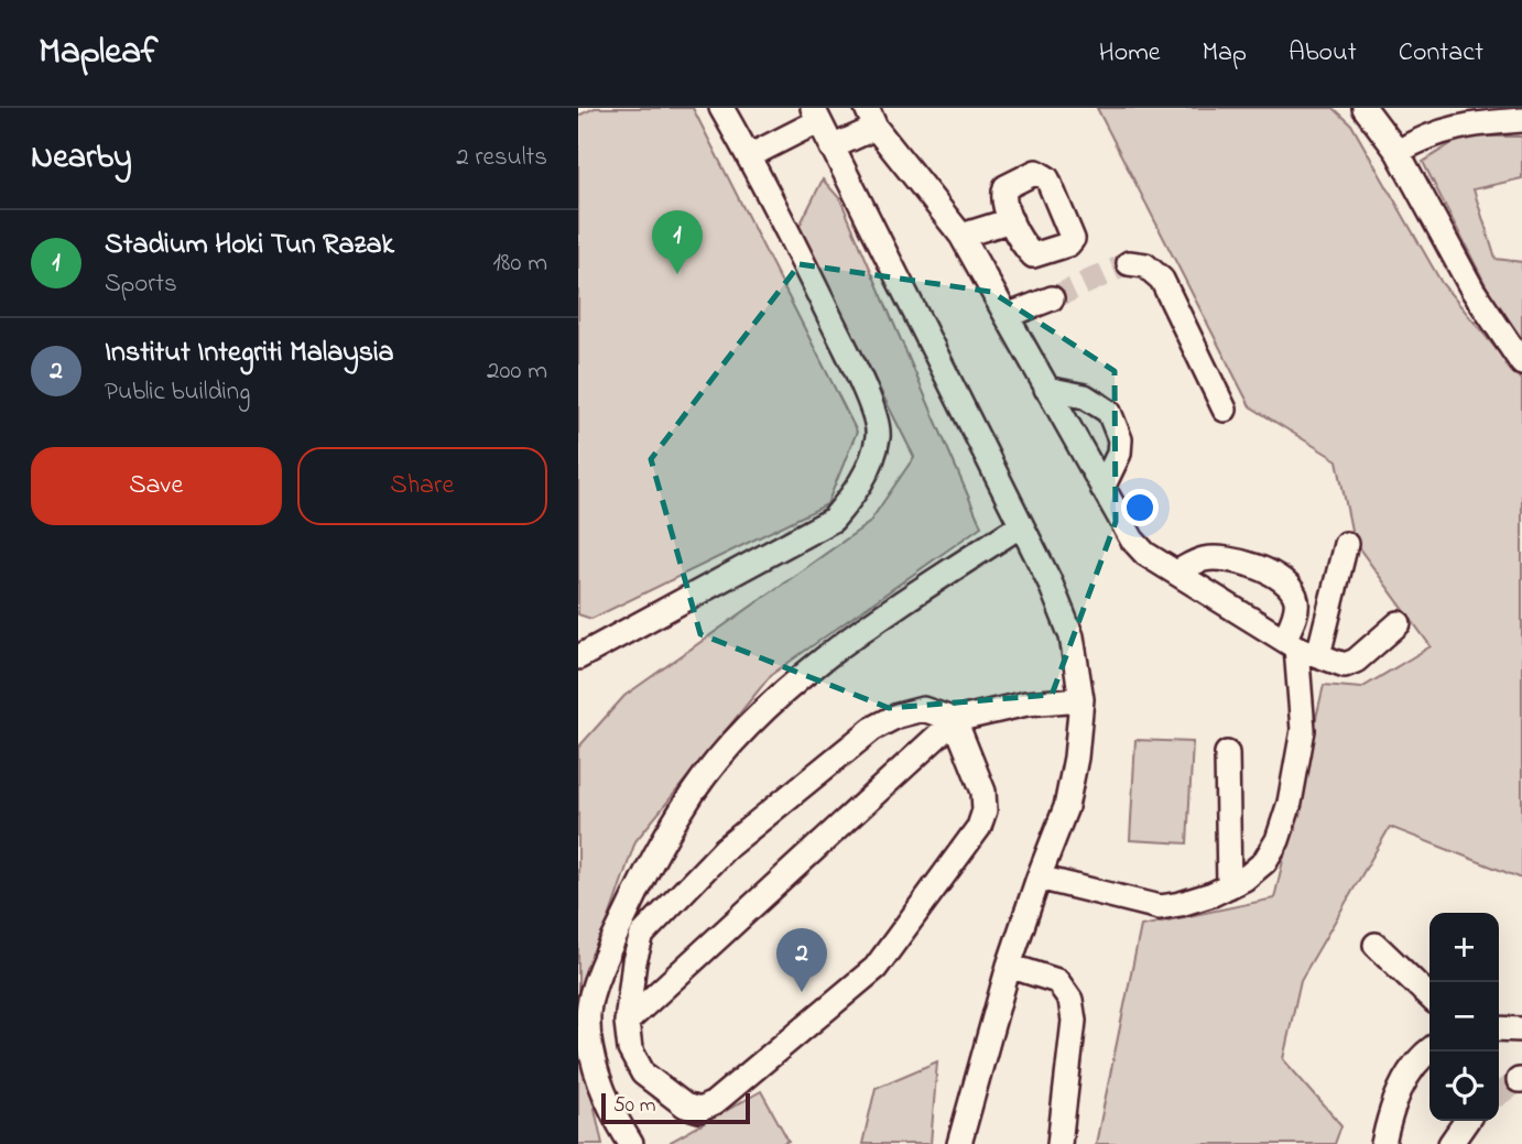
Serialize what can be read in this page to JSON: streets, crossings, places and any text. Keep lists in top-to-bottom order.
{
  "scale_bar": "50 m",
  "page": {
    "header": "Mapleaf",
    "nav": [
      "Home",
      "Map",
      "About",
      "Contact"
    ],
    "heading": ["Nearby", "2 results"],
    "list": [
      {
        "mark": "1",
        "name": "Stadium Hoki Tun Razak",
        "note": "Sports",
        "value": "180 m"
      },
      {
        "mark": "2",
        "name": "Institut Integriti Malaysia",
        "note": "Public building",
        "value": "200 m"
      }
    ],
    "pins": ["1", "2"],
    "buttons": ["Save", "Share"],
    "map_buttons": ["+", "−"],
    "scale": "50 m"
  }
}
